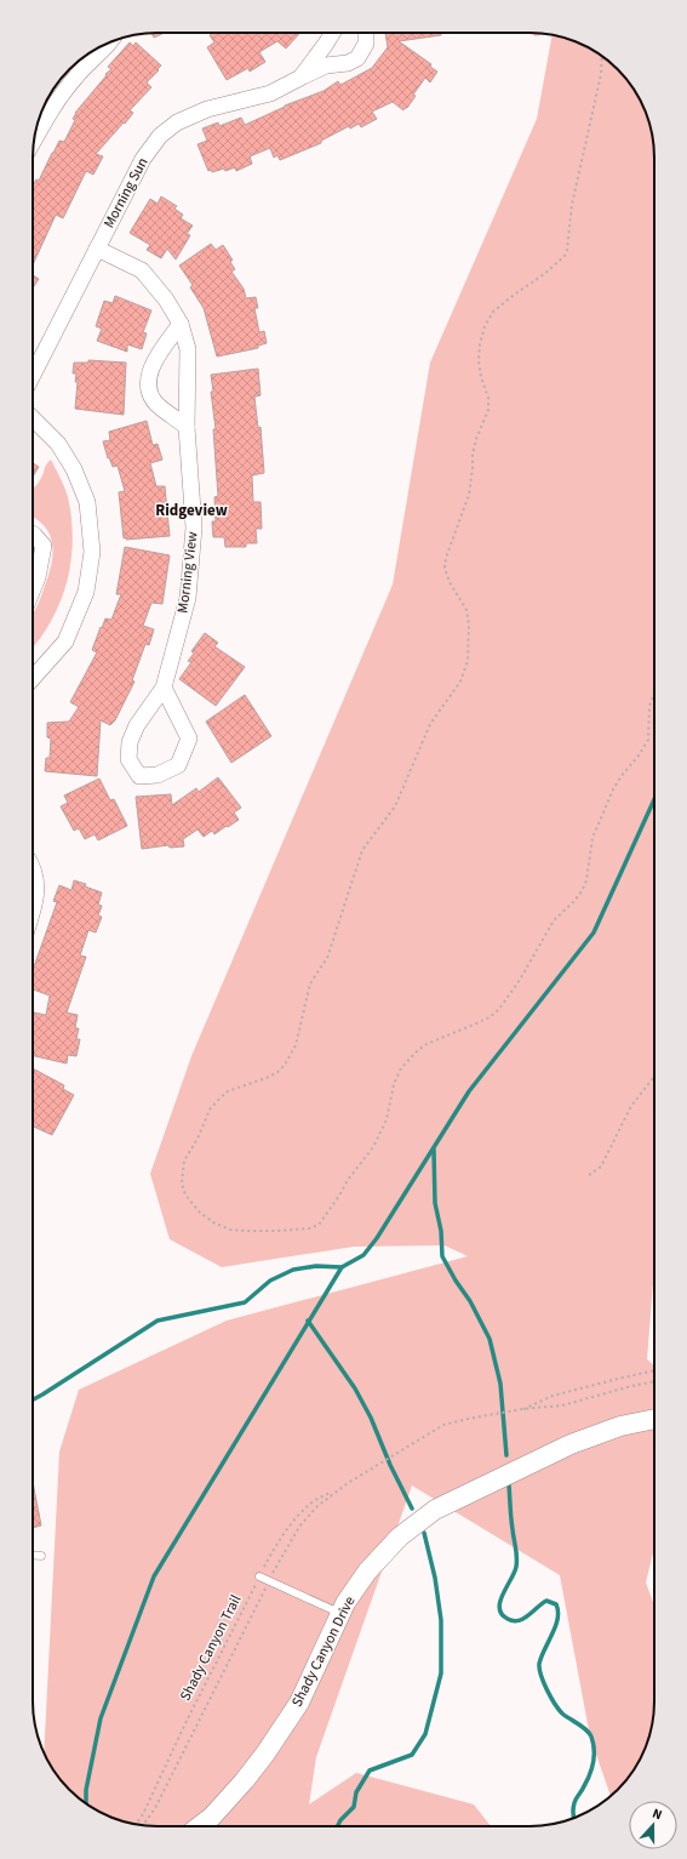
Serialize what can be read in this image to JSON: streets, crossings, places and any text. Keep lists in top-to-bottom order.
{
  "streets": {
    "street": ["Morning Sun", "Morning View", "Shady Canyon Drive"],
    "path": ["Shady Canyon Trail"]
  },
  "crossings": [
    ["Morning Sun", "Morning View"]
  ],
  "districts": ["Ridgeview"],
  "north": "top"
}
